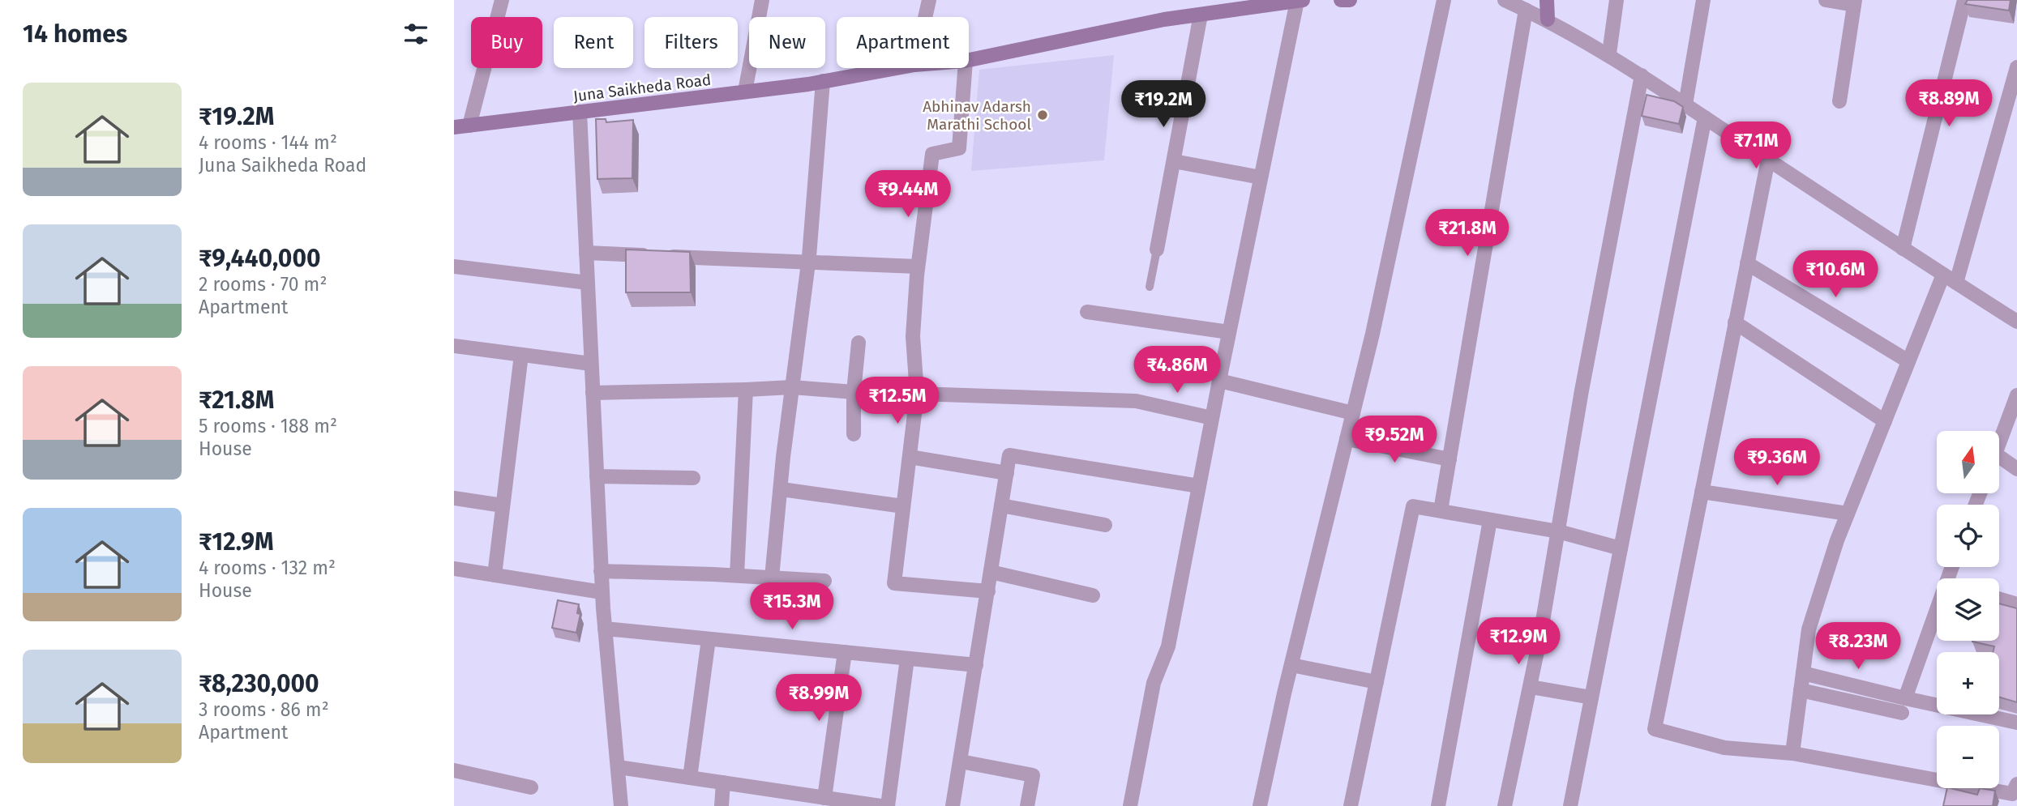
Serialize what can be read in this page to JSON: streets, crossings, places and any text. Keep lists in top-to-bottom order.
{
  "streets": {
    "main road": ["Juna Saikheda Road"]
  },
  "places": ["Abhinav Adarsh Marathi School"],
  "north": "top",
  "page": {
    "heading": "14 homes",
    "chip": [
      "Buy",
      "Rent",
      "Filters",
      "New",
      "Apartment"
    ],
    "list": [
      {
        "name": "₹19.2M",
        "note": "4 rooms · 144 m² · Juna Saikheda Road"
      },
      {
        "name": "₹9,440,000",
        "note": "2 rooms · 70 m² · Apartment"
      },
      {
        "name": "₹21.8M",
        "note": "5 rooms · 188 m² · House"
      },
      {
        "name": "₹12.9M",
        "note": "4 rooms · 132 m² · House"
      },
      {
        "name": "₹8,230,000",
        "note": "3 rooms · 86 m² · Apartment"
      }
    ],
    "price": [
      "₹8.89M",
      "₹19.2M",
      "₹7.1M",
      "₹9.44M",
      "₹21.8M",
      "₹10.6M",
      "₹4.86M",
      "₹12.5M",
      "₹9.52M",
      "₹9.36M",
      "₹15.3M",
      "₹12.9M",
      "₹8.23M",
      "₹8.99M"
    ],
    "map_buttons": ["+", "−"]
  }
}
